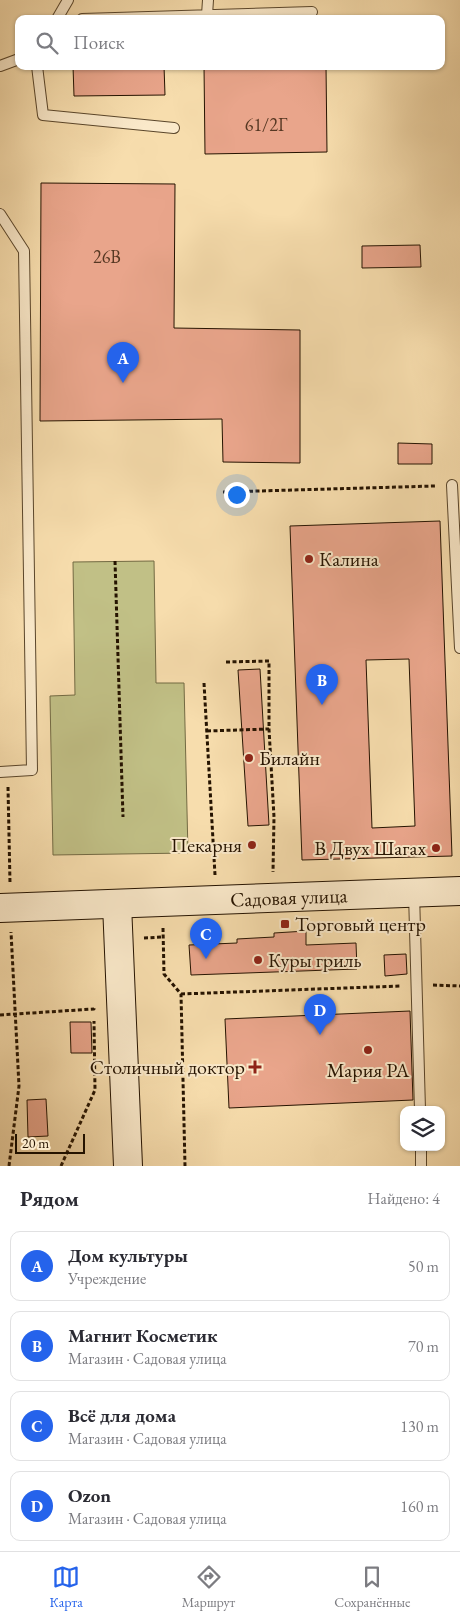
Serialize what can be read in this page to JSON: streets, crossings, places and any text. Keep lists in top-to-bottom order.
{
  "streets": {
    "street": ["Садовая улица"]
  },
  "places": {
    "other": [
      "Калина",
      "Билайн",
      "Пекарня",
      "В Двух Шагах",
      "Куры гриль",
      "Мария РА"
    ],
    "transit": ["Торговый центр"],
    "health": ["Столичный доктор"]
  },
  "house_numbers": ["61/2Г", "26В"],
  "scale_bar": "20 m",
  "page": {
    "search": "Поиск",
    "pins": [
      "A",
      "B",
      "C",
      "D"
    ],
    "scale": "20 m",
    "heading": ["Рядом", "Найдено: 4"],
    "list": [
      {
        "mark": "A",
        "name": "Дом культуры",
        "note": "Учреждение",
        "value": "50 m"
      },
      {
        "mark": "B",
        "name": "Магнит Косметик",
        "note": "Магазин · Садовая улица",
        "value": "70 m"
      },
      {
        "mark": "C",
        "name": "Всё для дома",
        "note": "Магазин · Садовая улица",
        "value": "130 m"
      },
      {
        "mark": "D",
        "name": "Ozon",
        "note": "Магазин · Садовая улица",
        "value": "160 m"
      }
    ],
    "nav": ["Карта", "Маршрут", "Сохранённые"]
  }
}
